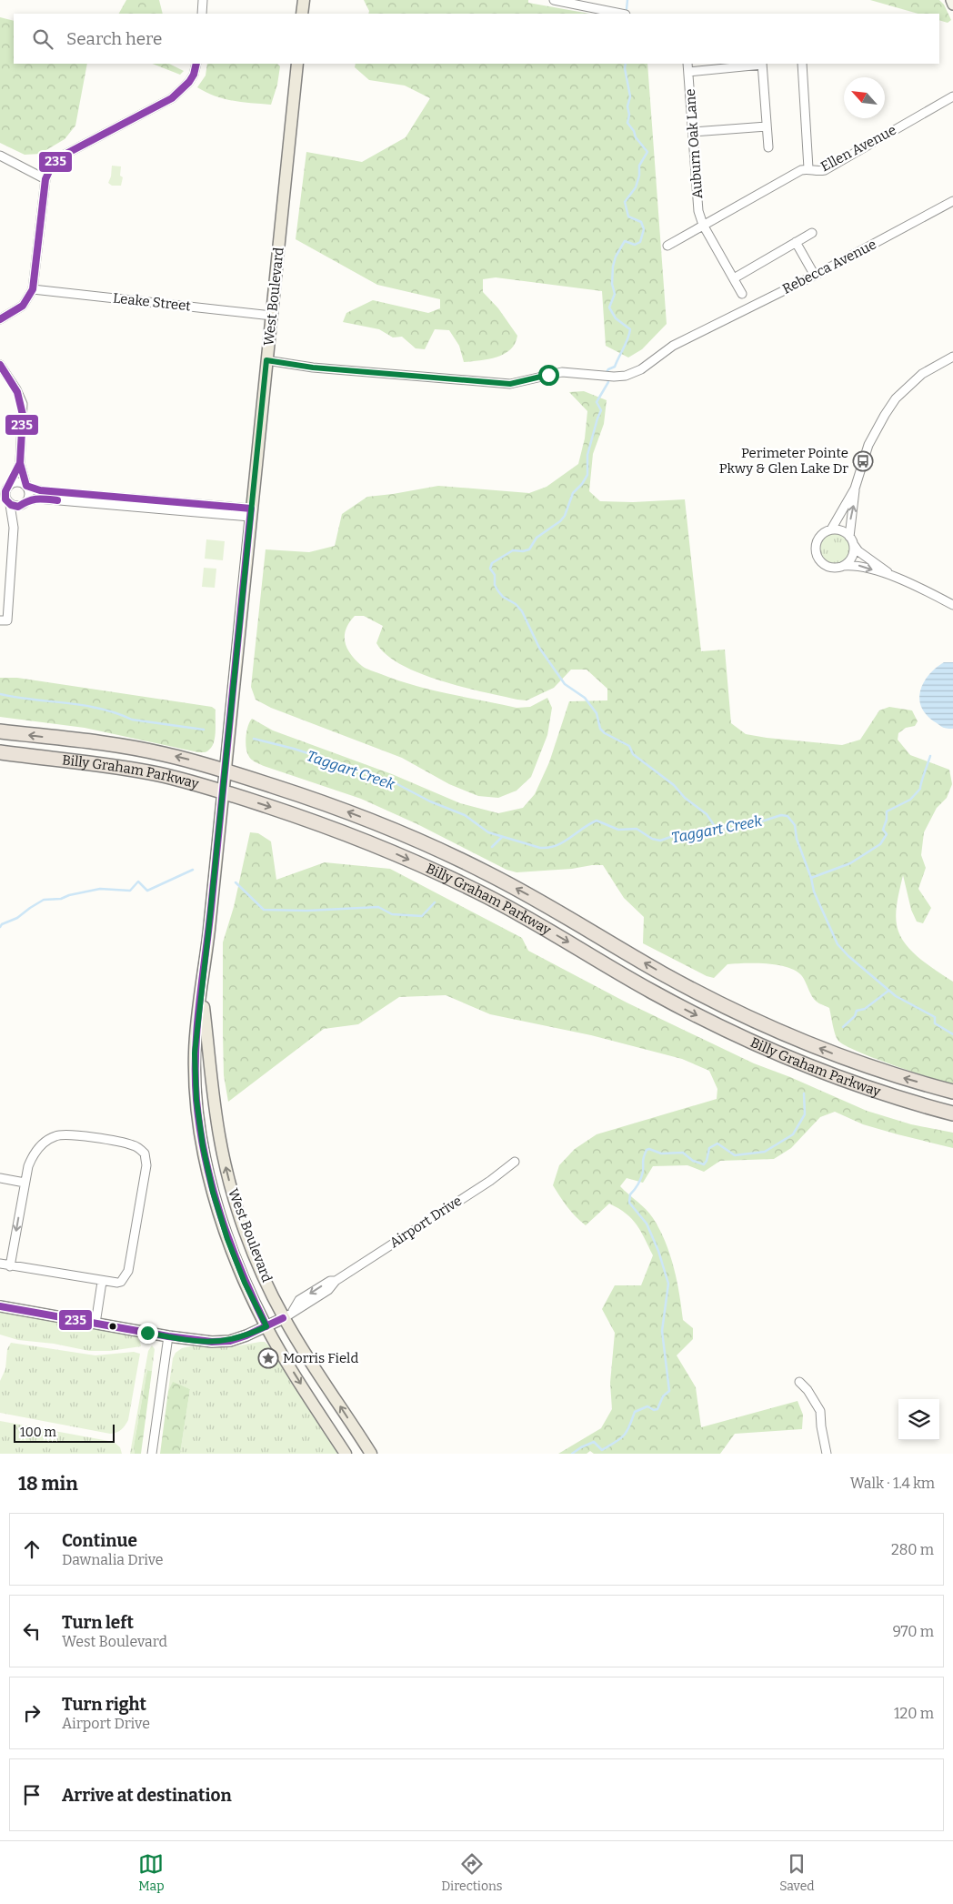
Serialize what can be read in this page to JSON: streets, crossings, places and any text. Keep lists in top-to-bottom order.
{
  "streets": {
    "highway": ["Billy Graham Parkway"],
    "main road": ["West Boulevard"],
    "street": [
      "Auburn Oak Lane",
      "Ellen Avenue",
      "Rebecca Avenue",
      "Leake Street",
      "Airport Drive"
    ]
  },
  "crossings": [
    ["Auburn Oak Lane", "Ellen Avenue"],
    ["Rebecca Avenue", "West Boulevard"],
    ["West Boulevard", "Leake Street"],
    ["West Boulevard", "Billy Graham Parkway"],
    ["West Boulevard", "Airport Drive"]
  ],
  "water": ["Taggart Creek"],
  "places": {
    "bus stop": ["Perimeter Pointe Pkwy & Glen Lake Dr"],
    "place": ["Morris Field"]
  },
  "lines": ["transit line 235"],
  "scale_bar": "100 m",
  "north": "top left",
  "page": {
    "search": "Search here",
    "scale": "100 m",
    "heading": ["18 min", "Walk · 1.4 km"],
    "list": [
      ["Continue", "Dawnalia Drive", "280 m"],
      ["Turn left", "West Boulevard", "970 m"],
      ["Turn right", "Airport Drive", "120 m"],
      "Arrive at destination"
    ],
    "nav": ["Map", "Directions", "Saved"]
  }
}
